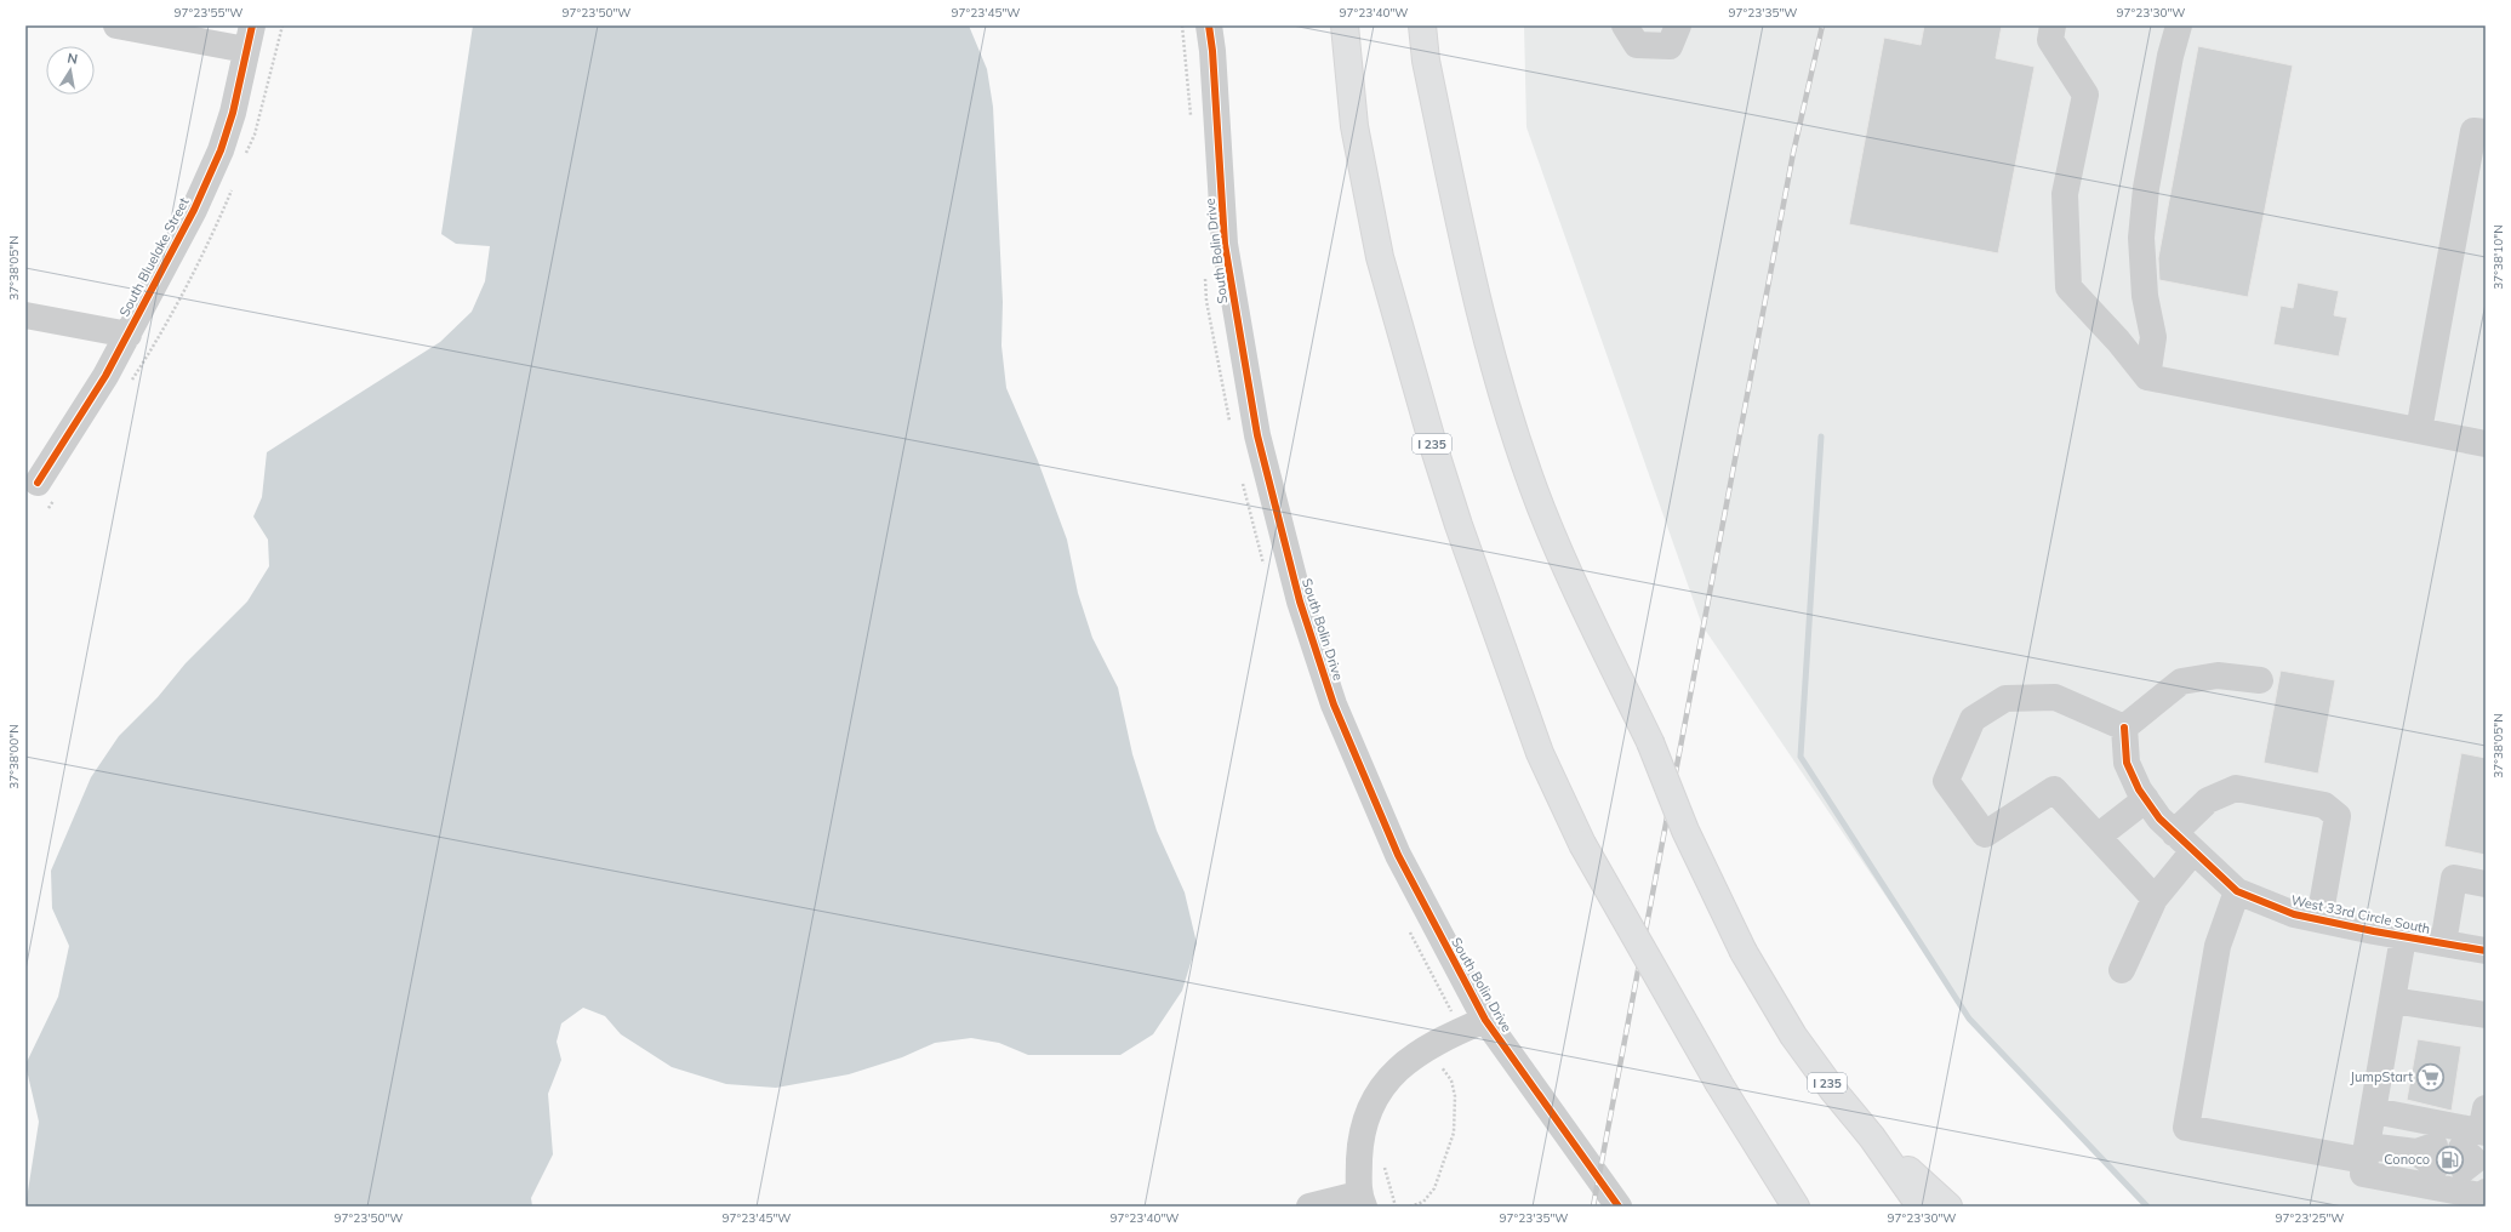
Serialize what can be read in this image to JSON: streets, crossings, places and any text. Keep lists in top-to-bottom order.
{
  "streets": {
    "highway": ["I 235"],
    "street": ["South Bolin Drive", "South Bluelake Street", "West 33rd Circle South"]
  },
  "places": {
    "supermarket": ["JumpStart"],
    "fuel station": ["Conoco"]
  },
  "north": "top",
  "coordinates": [
    "97°23'55\"W",
    "97°23'50\"W",
    "97°23'45\"W",
    "97°23'40\"W",
    "97°23'35\"W",
    "97°23'30\"W",
    "37°38'10\"N",
    "37°38'05\"N",
    "37°38'00\"N",
    "97°23'25\"W"
  ]
}
